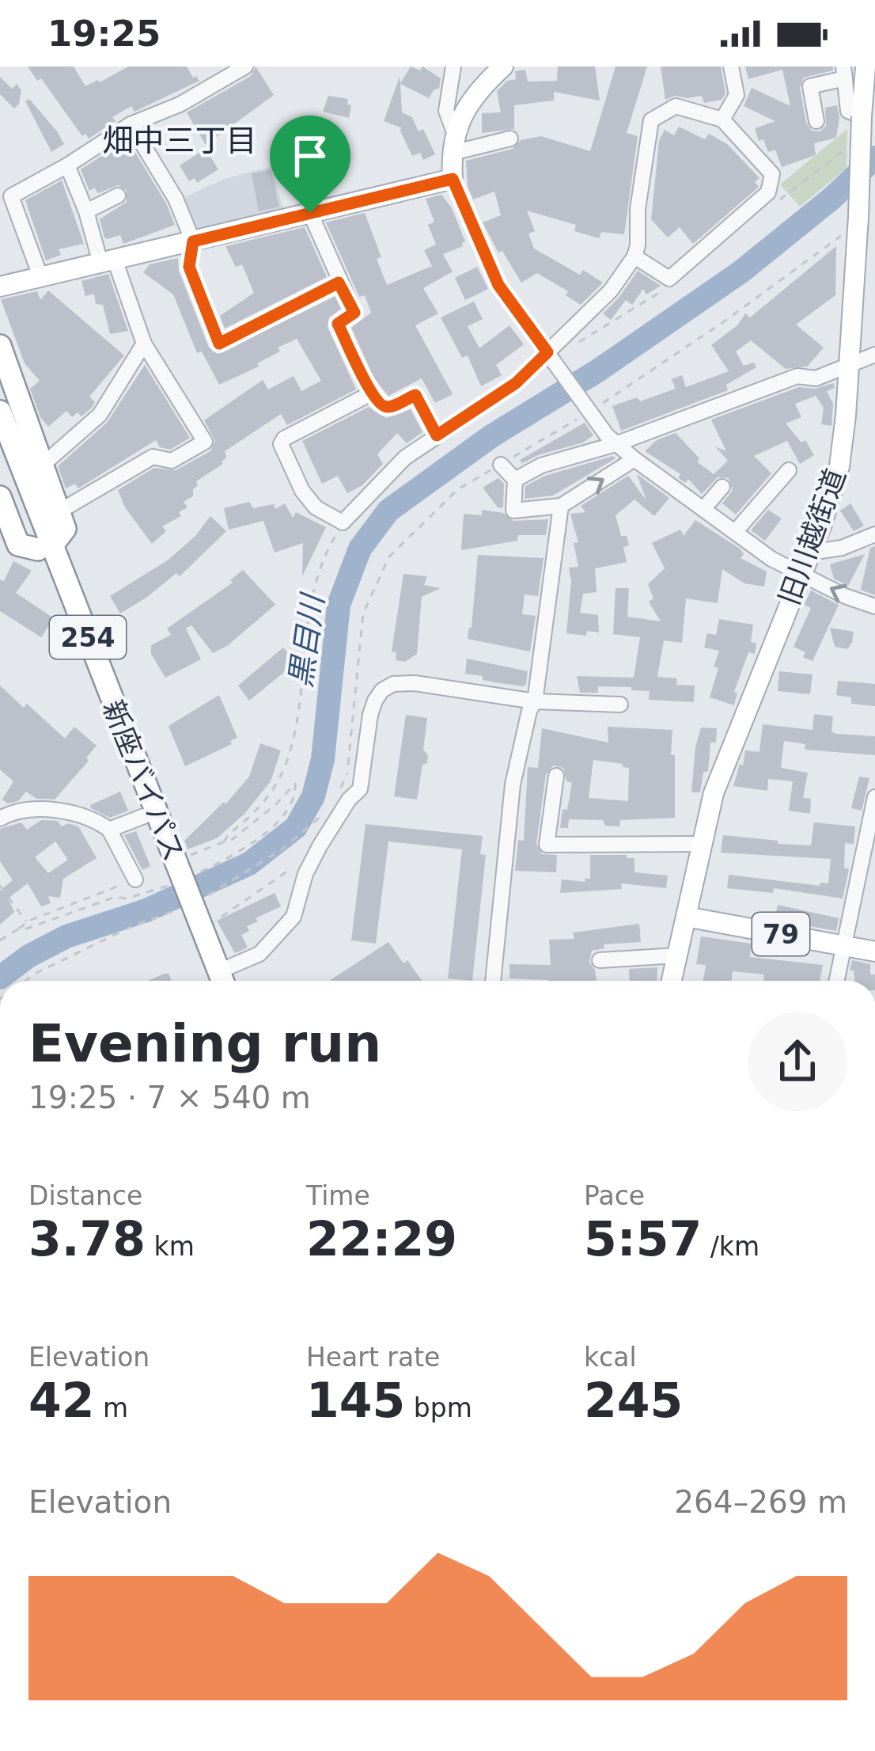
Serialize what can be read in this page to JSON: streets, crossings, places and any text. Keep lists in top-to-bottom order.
{
  "streets": {
    "highway": ["254", "新座バイパス"],
    "main road": ["旧川越街道", "79"]
  },
  "crossings": [
    ["旧川越街道", "79"]
  ],
  "districts": ["畑中三丁目"],
  "water": ["黒目川"],
  "page": {
    "status": "19:25",
    "heading": ["Evening run", "19:25 · 7 × 540 m"],
    "stats": [
      ["Distance", "3.78 km"],
      ["Time", "22:29"],
      ["Pace", "5:57 /km"],
      ["Elevation", "42 m"],
      ["Heart rate", "145 bpm"],
      ["kcal", "245"]
    ],
    "chart": ["Elevation", "264–269 m"]
  }
}
